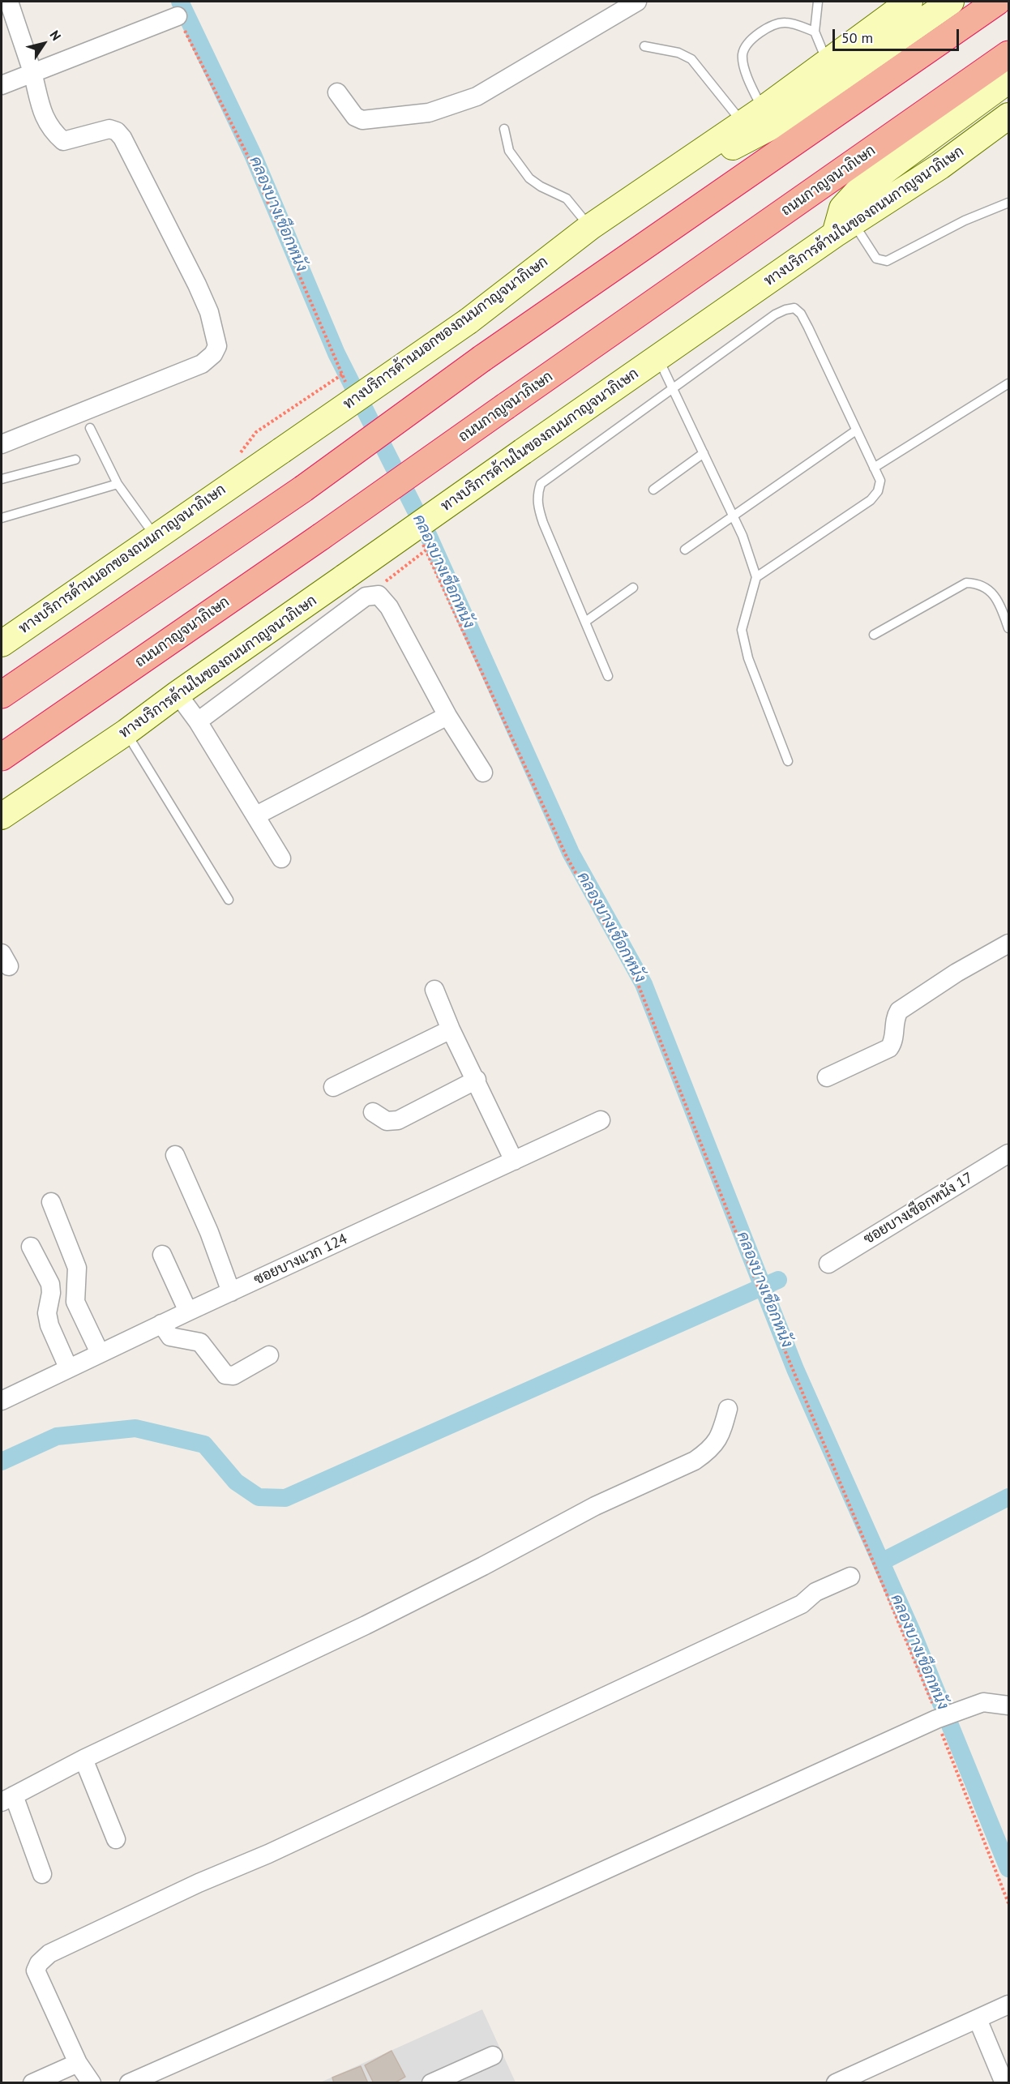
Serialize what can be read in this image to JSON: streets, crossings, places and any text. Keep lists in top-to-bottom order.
{
  "streets": {
    "highway": ["ถนนกาญจนาภิเษก"],
    "main road": ["ทางบริการด้านในของถนนกาญจนาภิเษก", "ทางบริการด้านนอกของถนนกาญจนาภิเษก"],
    "street": ["ซอยบางเชือกหนัง 17", "ซอยบางแวก 124"]
  },
  "water": ["คลองบางเชือกหนัง"],
  "scale_bar": "50 m",
  "north": "top right"
}
